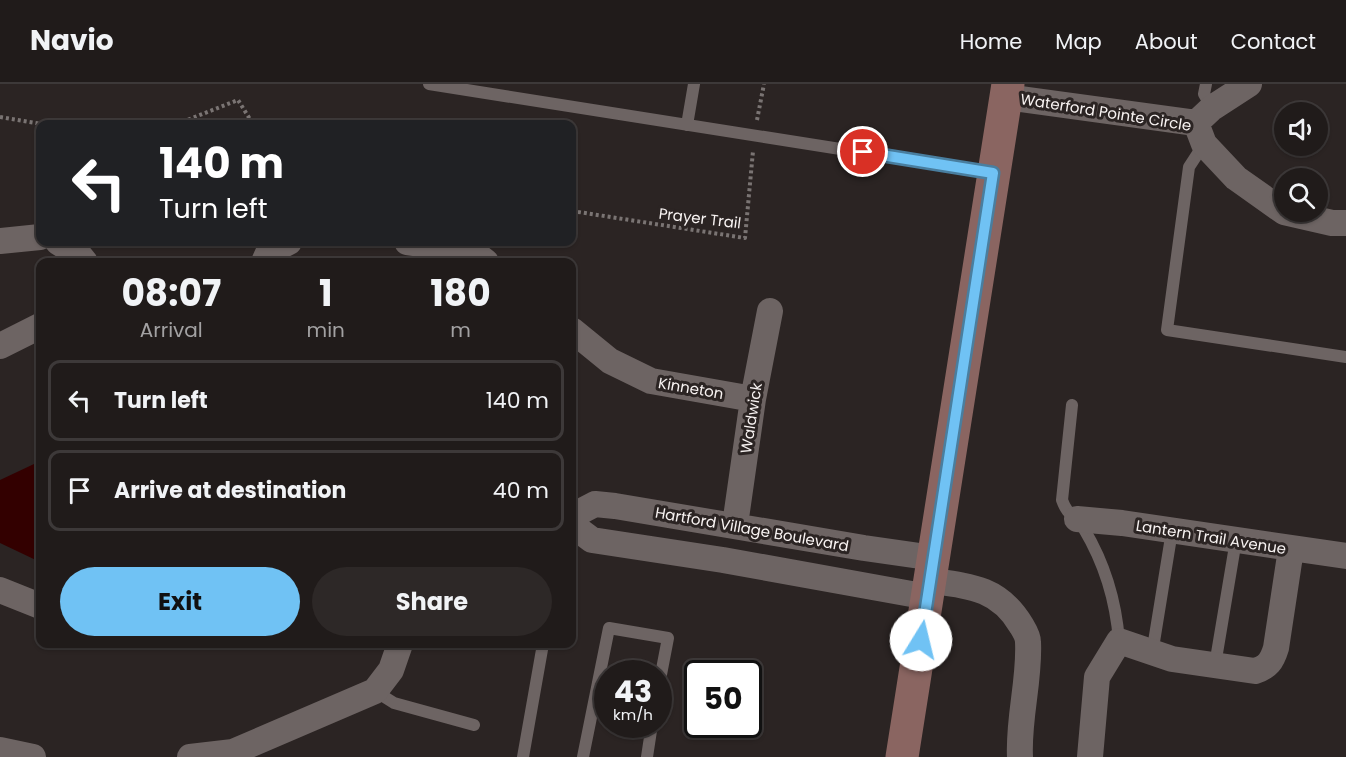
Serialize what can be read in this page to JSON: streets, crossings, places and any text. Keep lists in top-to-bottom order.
{
  "streets": {
    "street": [
      "Waterford Pointe Circle",
      "Kinneton",
      "Waldwick",
      "Hartford Village Boulevard",
      "Lantern Trail Avenue"
    ],
    "path": ["Prayer Trail"]
  },
  "crossings": [
    ["Kinneton", "Waldwick"],
    ["Waldwick", "Hartford Village Boulevard"]
  ],
  "page": {
    "header": "Navio",
    "nav": [
      "Home",
      "Map",
      "About",
      "Contact"
    ],
    "turn": ["140 m", "Turn left"],
    "eta": [
      "08:07",
      "Arrival",
      "1",
      "min",
      "180",
      "m"
    ],
    "list": [
      {
        "name": "Turn left",
        "value": "140 m"
      },
      {
        "name": "Arrive at destination",
        "value": "40 m"
      }
    ],
    "buttons": ["Exit", "Share"],
    "speed": "43 km/h",
    "limit": "50"
  }
}
